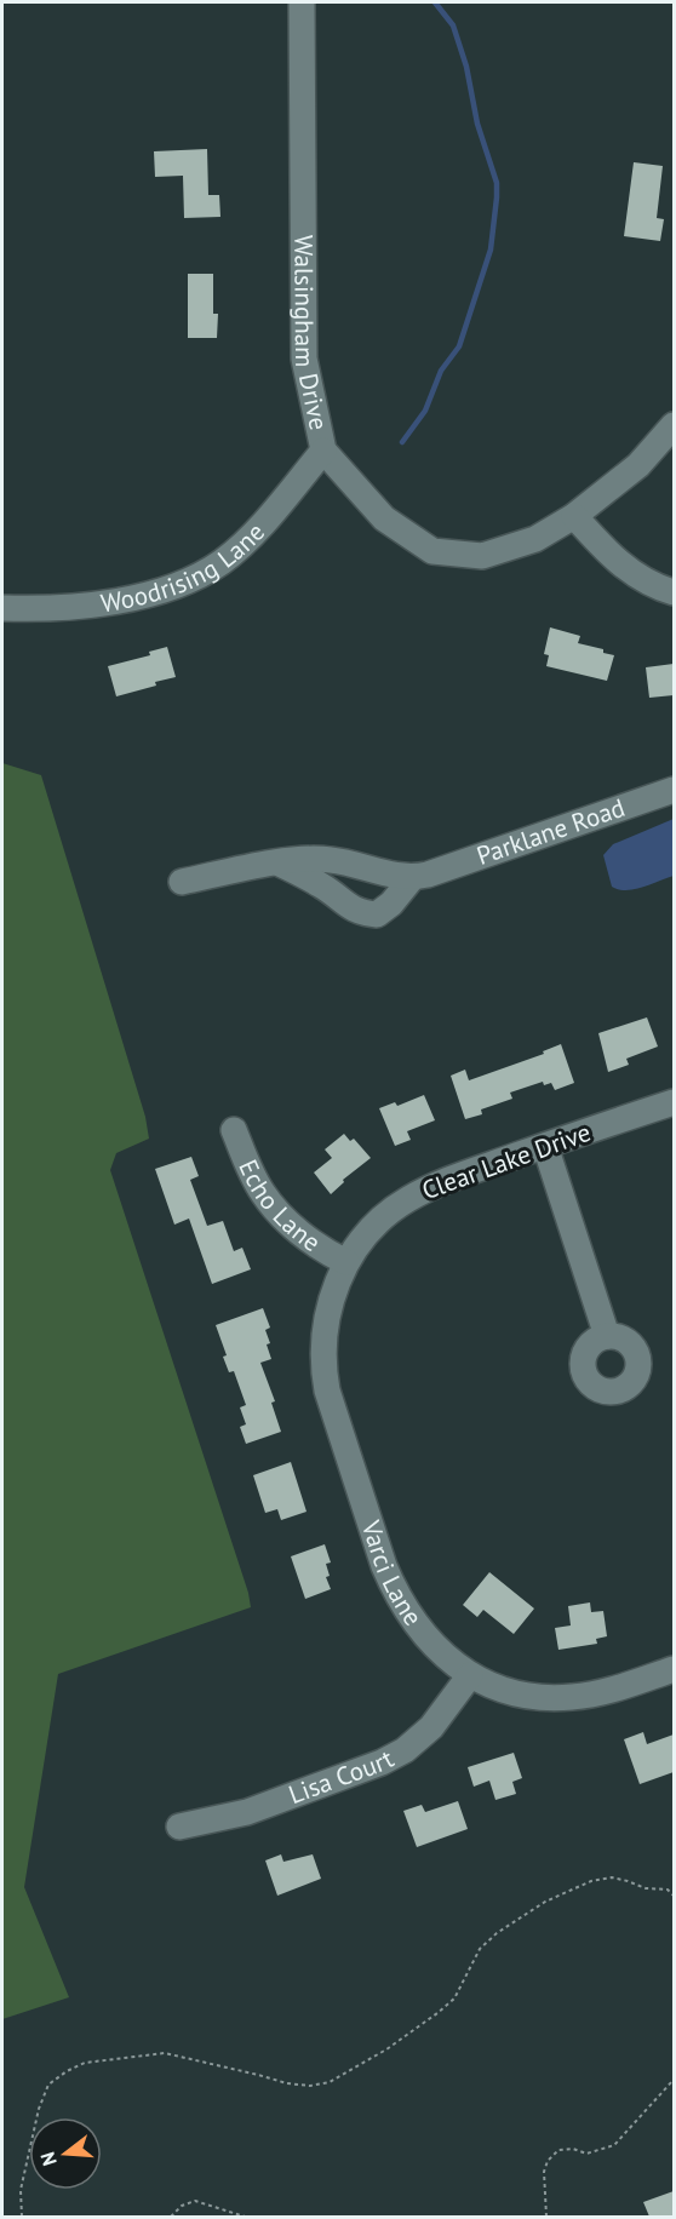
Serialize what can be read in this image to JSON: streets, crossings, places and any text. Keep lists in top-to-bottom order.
{
  "streets": {
    "street": [
      "Walsingham Drive",
      "Woodrising Lane",
      "Parklane Road",
      "Clear Lake Drive",
      "Echo Lane",
      "Varci Lane",
      "Lisa Court"
    ]
  },
  "crossings": [
    ["Walsingham Drive", "Woodrising Lane"],
    ["Clear Lake Drive", "Echo Lane"],
    ["Clear Lake Drive", "Varci Lane"],
    ["Echo Lane", "Varci Lane"],
    ["Varci Lane", "Lisa Court"]
  ],
  "north": "left"
}
